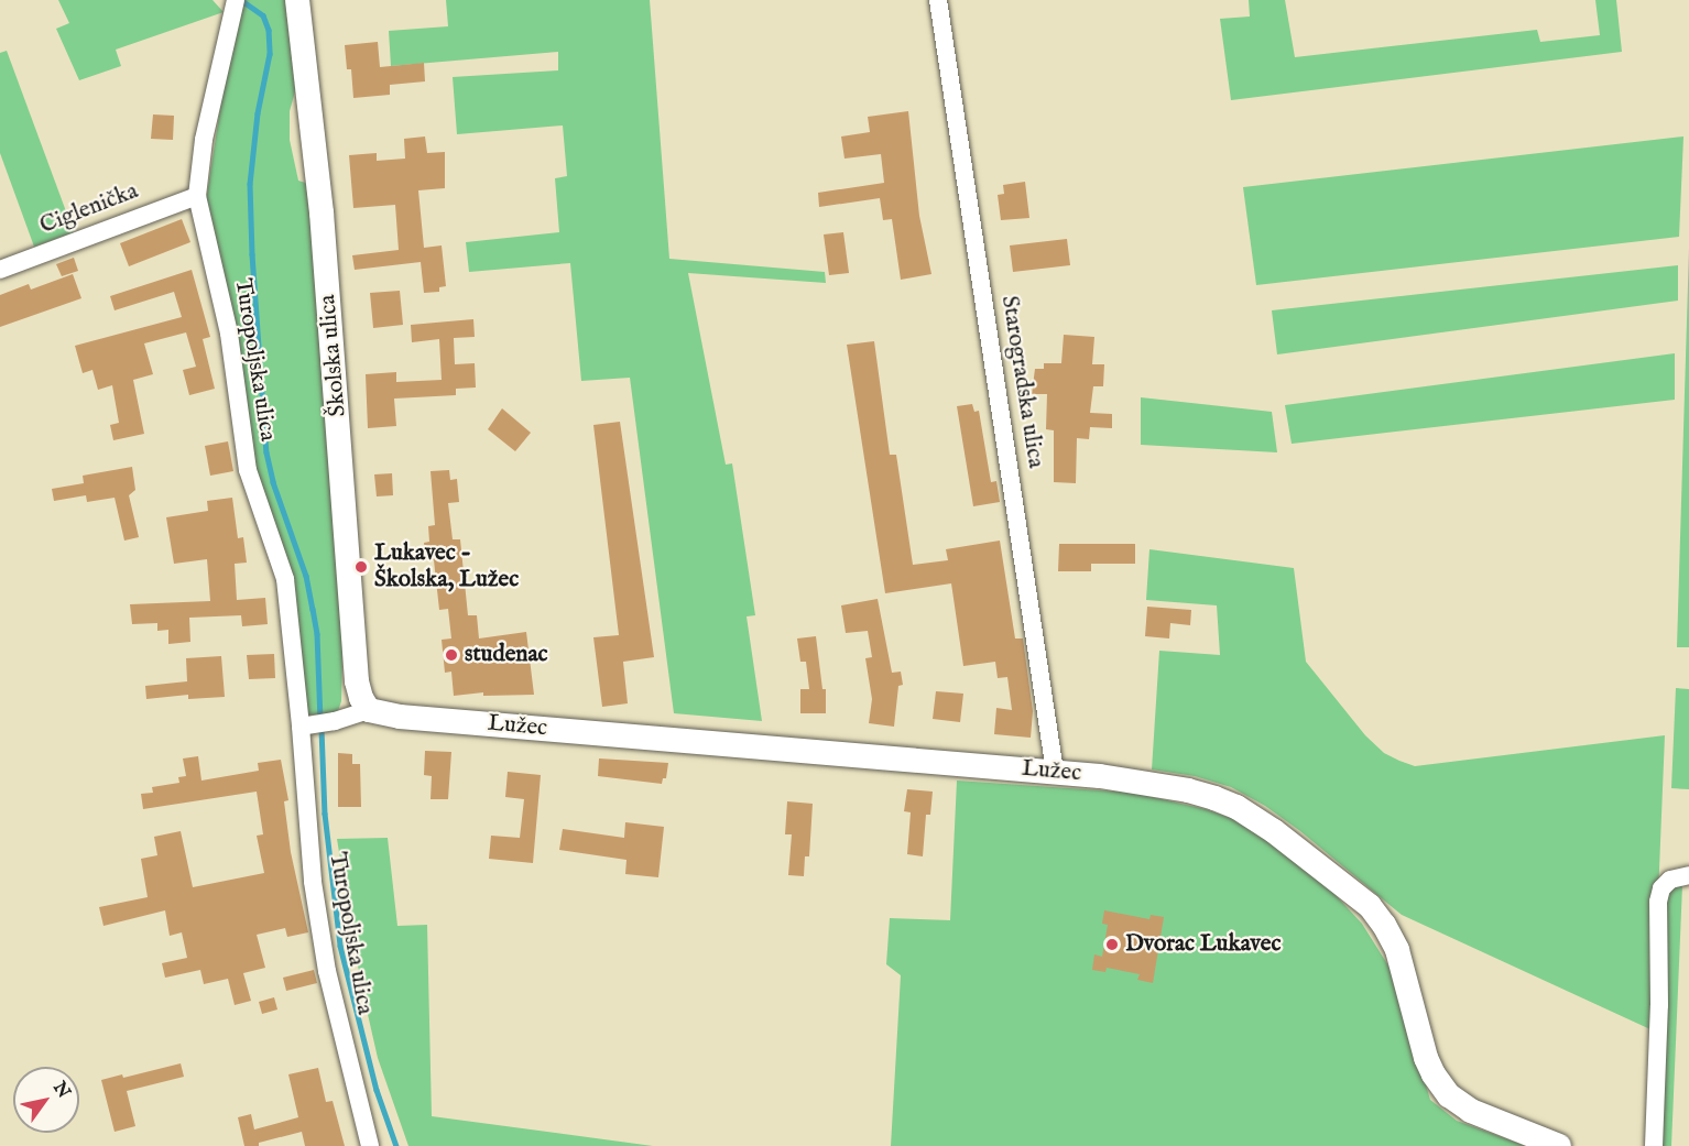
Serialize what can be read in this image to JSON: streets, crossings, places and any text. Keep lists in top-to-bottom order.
{
  "streets": {
    "street": [
      "Ciglenička",
      "Školska ulica",
      "Turopoljska ulica",
      "Starogradska ulica",
      "Lužec"
    ]
  },
  "crossings": [
    ["Ciglenička", "Turopoljska ulica"],
    ["Školska ulica", "Lužec"],
    ["Starogradska ulica", "Lužec"]
  ],
  "places": ["Lukavec - Školska, Lužec", "studenac", "Dvorac Lukavec"],
  "north": "top right"
}
